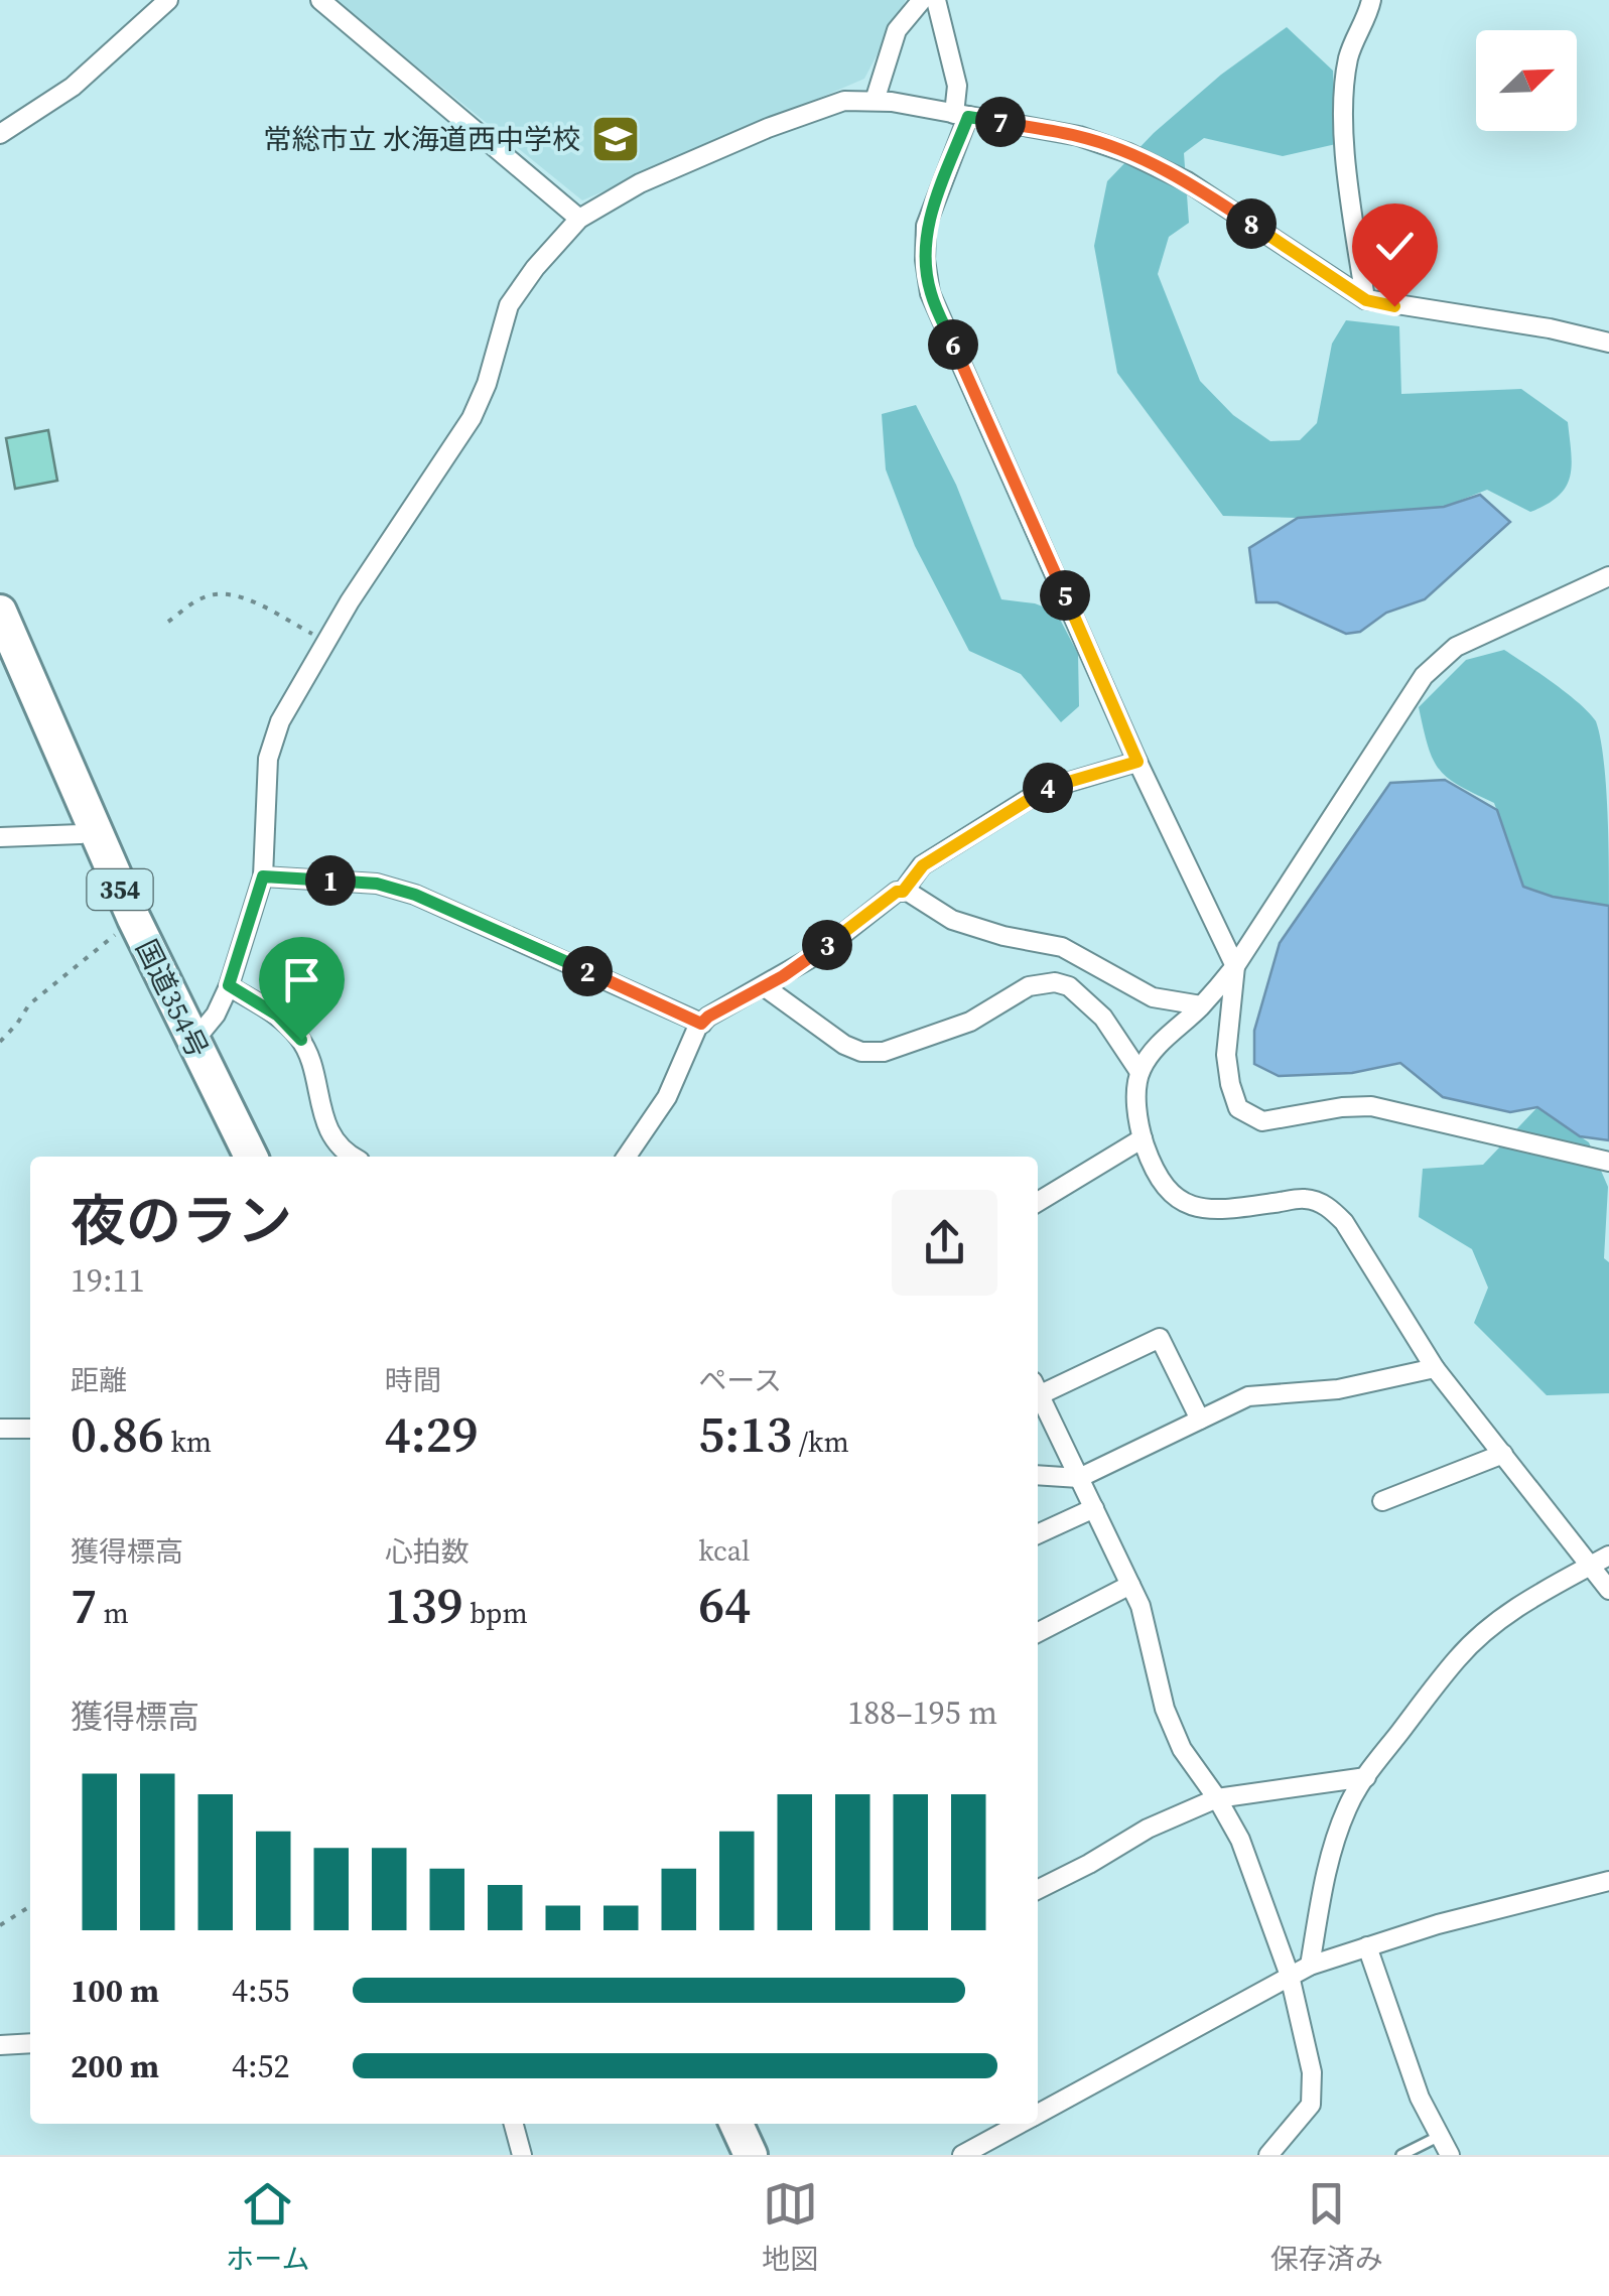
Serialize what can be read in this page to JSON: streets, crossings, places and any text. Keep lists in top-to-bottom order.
{
  "streets": {
    "highway": ["354", "国道354号"]
  },
  "places": {
    "school or university": ["常総市立 水海道西中学校"]
  },
  "north": "top right",
  "page": {
    "pins": [
      "7",
      "8",
      "6",
      "5",
      "4",
      "1",
      "3",
      "2"
    ],
    "heading": ["夜のラン", "19:11"],
    "stats": [
      ["距離", "0.86 km"],
      ["時間", "4:29"],
      ["ペース", "5:13 /km"],
      ["獲得標高", "7 m"],
      ["心拍数", "139 bpm"],
      ["kcal", "64"]
    ],
    "chart": ["獲得標高", "188–195 m"],
    "list": [
      {
        "name": "100 m",
        "note": "4:55"
      },
      {
        "name": "200 m",
        "note": "4:52"
      }
    ],
    "tabs": ["ホーム", "地図", "保存済み"]
  }
}
